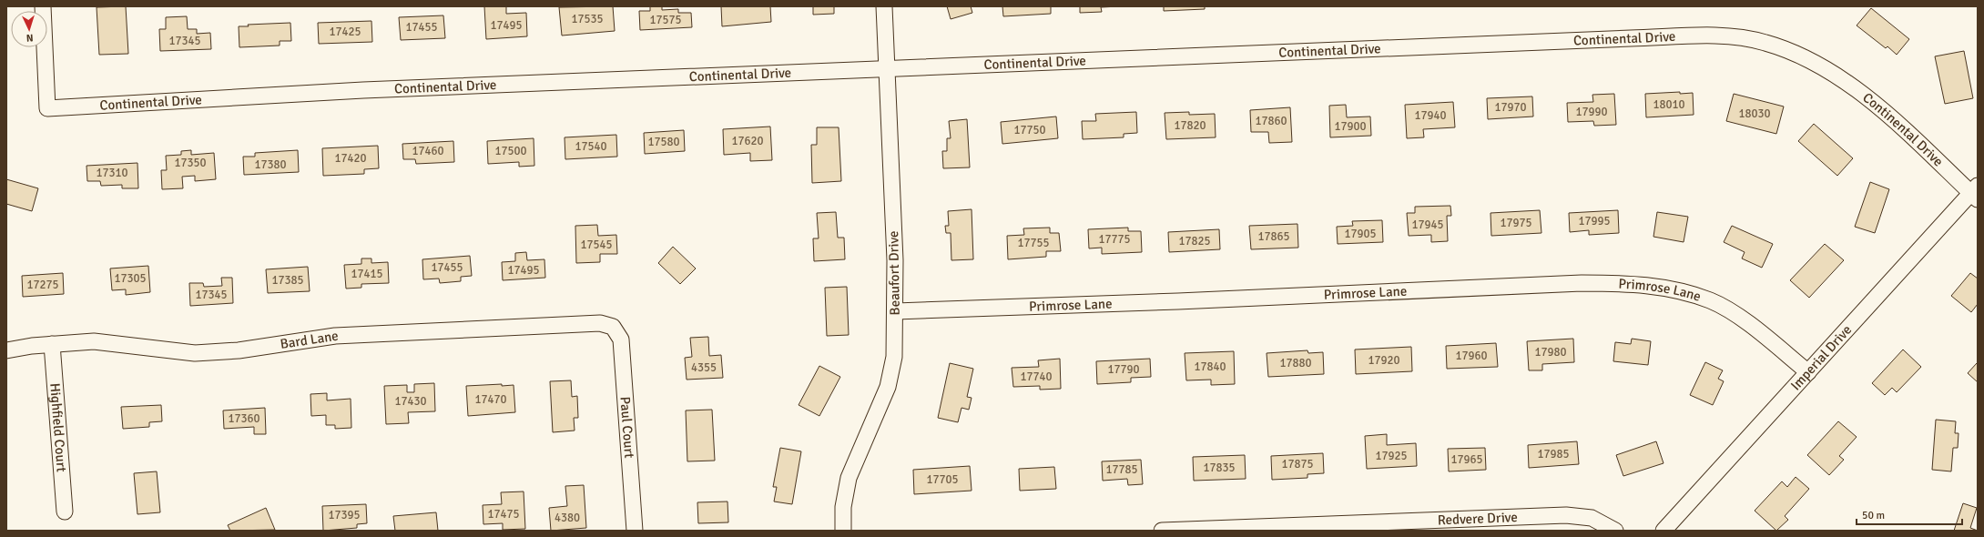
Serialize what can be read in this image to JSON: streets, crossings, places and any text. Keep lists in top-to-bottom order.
{
  "streets": {
    "street": [
      "Continental Drive",
      "Beaufort Drive",
      "Primrose Lane",
      "Bard Lane",
      "Imperial Drive",
      "Highfield Court",
      "Paul Court",
      "Redvere Drive"
    ]
  },
  "crossings": [
    ["Continental Drive", "Beaufort Drive"],
    ["Continental Drive", "Imperial Drive"],
    ["Beaufort Drive", "Primrose Lane"],
    ["Primrose Lane", "Imperial Drive"],
    ["Bard Lane", "Highfield Court"],
    ["Bard Lane", "Paul Court"]
  ],
  "house_numbers": [
    "17535",
    "17575",
    "17495",
    "17455",
    "17425",
    "17345",
    "18010",
    "17970",
    "17990",
    "18030",
    "17940",
    "17860",
    "17820",
    "17900",
    "17750",
    "17620",
    "17580",
    "17540",
    "17460",
    "17500",
    "17420",
    "17350",
    "17380",
    "17310",
    "17995",
    "17975",
    "17945",
    "17905",
    "17865",
    "17775",
    "17825",
    "17755",
    "17545",
    "17455",
    "17495",
    "17415",
    "17305",
    "17385",
    "17275",
    "17345",
    "17980",
    "17960",
    "17920",
    "17880",
    "17840",
    "4355",
    "17790",
    "17740",
    "17470",
    "17430",
    "17360",
    "17985",
    "17925",
    "17965",
    "17875",
    "17835",
    "17785",
    "17705",
    "17475",
    "17395",
    "4380"
  ],
  "scale_bar": "50 m",
  "north": "bottom"
}
